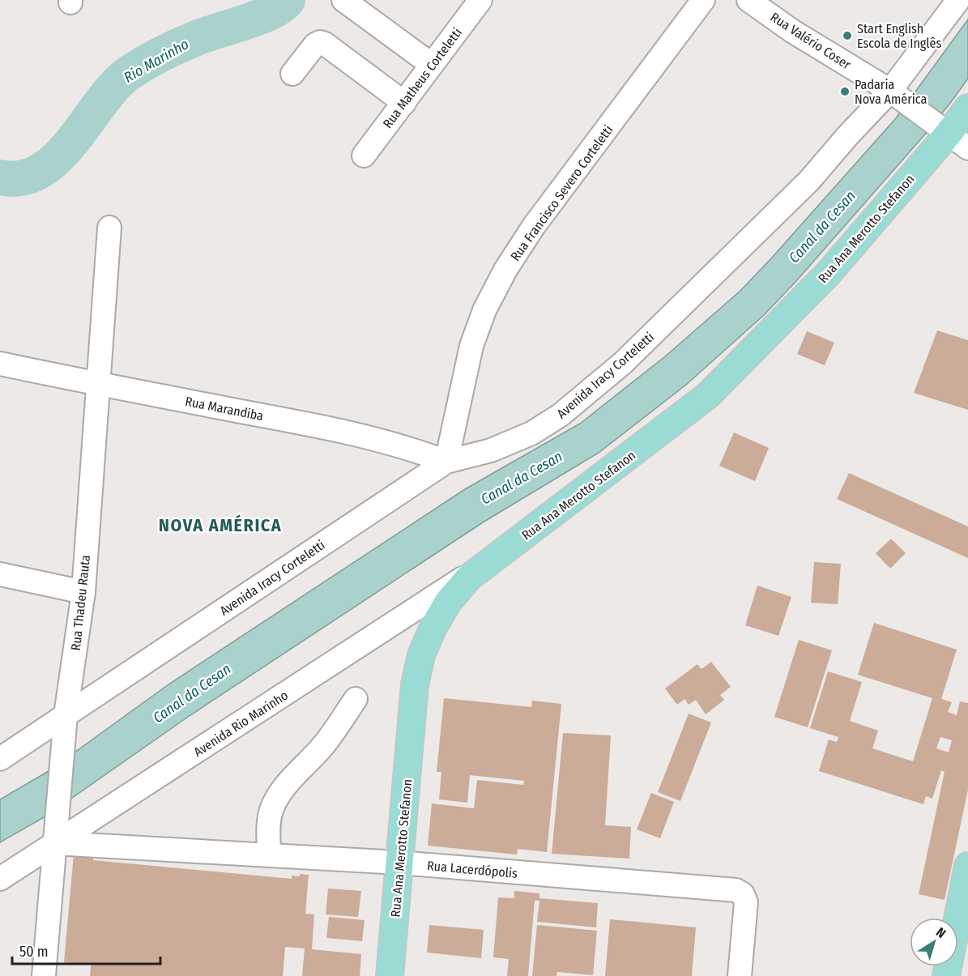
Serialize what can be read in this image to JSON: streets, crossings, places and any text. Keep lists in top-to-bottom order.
{
  "streets": {
    "main road": ["Rua Ana Merotto Stefanon"],
    "street": [
      "Rua Valério Coser",
      "Rua Matheus Corteletti",
      "Rua Francisco Severo Corteletti",
      "Avenida Iracy Corteletti",
      "Rua Marandiba",
      "Rua Thadeu Rauta",
      "Avenida Rio Marinho",
      "Rua Lacerdópolis"
    ]
  },
  "crossings": [
    ["Rua Valério Coser", "Rua Ana Merotto Stefanon"],
    ["Rua Valério Coser", "Avenida Iracy Corteletti"],
    ["Rua Francisco Severo Corteletti", "Avenida Iracy Corteletti"],
    ["Rua Francisco Severo Corteletti", "Rua Marandiba"],
    ["Rua Ana Merotto Stefanon", "Avenida Rio Marinho"],
    ["Rua Ana Merotto Stefanon", "Rua Lacerdópolis"],
    ["Avenida Iracy Corteletti", "Rua Marandiba"],
    ["Avenida Iracy Corteletti", "Rua Thadeu Rauta"],
    ["Rua Marandiba", "Rua Thadeu Rauta"],
    ["Rua Thadeu Rauta", "Avenida Rio Marinho"],
    ["Rua Thadeu Rauta", "Rua Lacerdópolis"],
    ["Avenida Rio Marinho", "Rua Lacerdópolis"]
  ],
  "districts": ["NOVA AMÉRICA"],
  "water": ["Rio Marinho", "Canal da Cesan"],
  "places": ["Start English Escola de Inglês", "Padaria Nova América"],
  "scale_bar": "50 m",
  "north": "top right"
}
